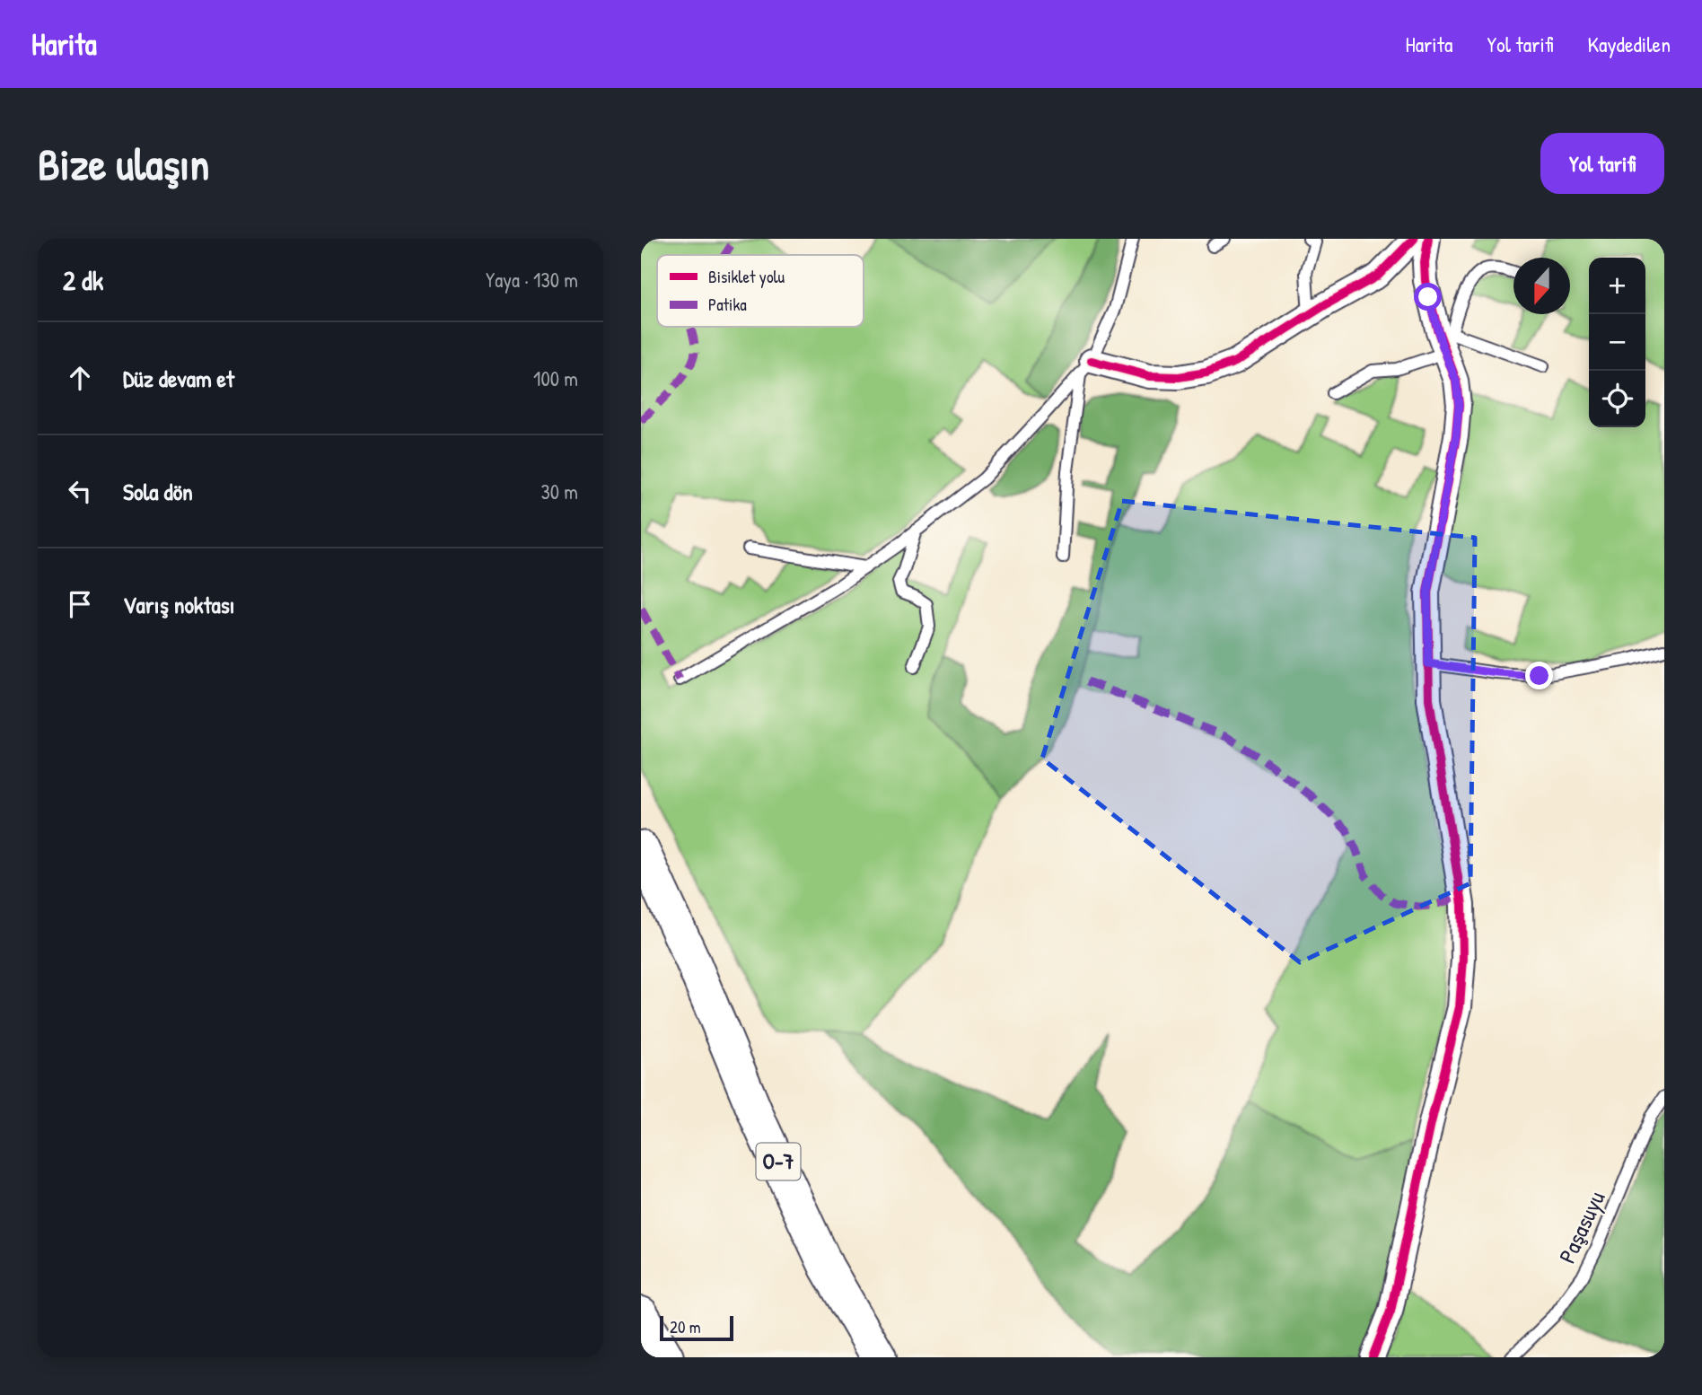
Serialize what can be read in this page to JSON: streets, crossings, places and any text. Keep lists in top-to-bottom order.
{
  "streets": {
    "highway": ["O-7"],
    "lane": ["Paşasuyu"]
  },
  "legend": ["Bisiklet yolu", "Patika"],
  "scale_bar": "20 m",
  "north": "bottom",
  "page": {
    "header": "Harita",
    "nav": ["Harita", "Yol tarifi", "Kaydedilen"],
    "buttons": "Yol tarifi",
    "title": "Bize ulaşın",
    "heading": ["2 dk", "Yaya · 130 m"],
    "map_buttons": ["+", "−"],
    "list": [
      ["Düz devam et", "100 m"],
      ["Sola dön", "30 m"],
      "Varış noktası"
    ],
    "scale": "20 m"
  }
}
